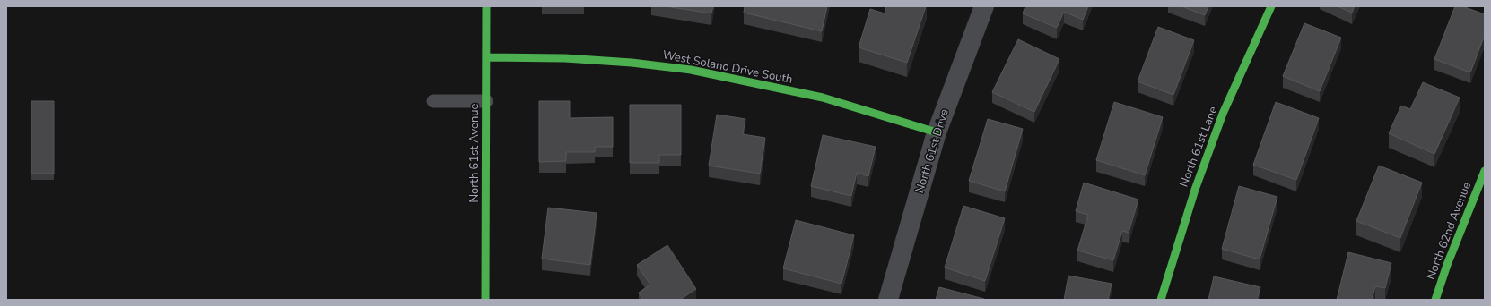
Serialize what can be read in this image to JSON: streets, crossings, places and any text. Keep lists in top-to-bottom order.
{
  "streets": {
    "street": [
      "West Solano Drive South",
      "North 61st Lane",
      "North 61st Drive",
      "North 61st Avenue",
      "North 62nd Avenue"
    ]
  },
  "crossings": [
    ["West Solano Drive South", "North 61st Drive"],
    ["West Solano Drive South", "North 61st Avenue"]
  ]
}
